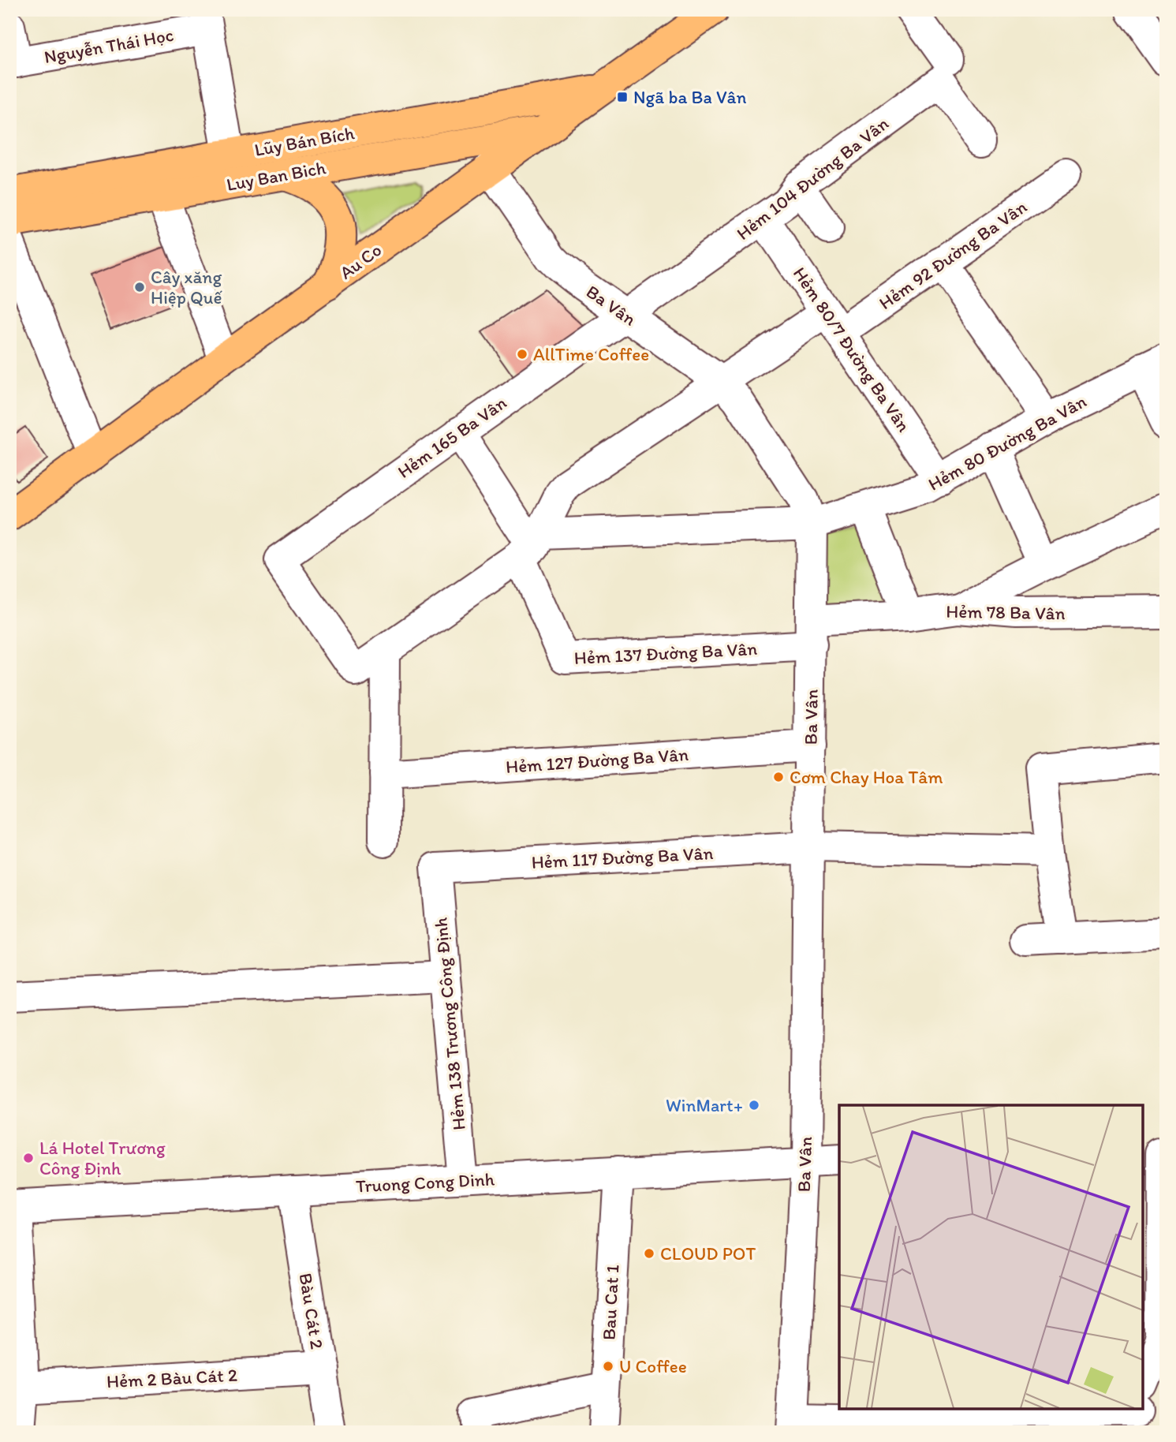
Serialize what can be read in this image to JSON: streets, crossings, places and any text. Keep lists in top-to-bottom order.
{
  "streets": {
    "main road": ["Lũy Bán Bích", "Luy Ban Bich", "Au Co"],
    "street": [
      "Nguyễn Thái Học",
      "Hẻm 104 Đường Ba Vân",
      "Hẻm 92 Đường Ba Vân",
      "Ba Vân",
      "Hẻm 80/7 Đường Ba Vân",
      "Hẻm 165 Ba Vân",
      "Hẻm 80 Đường Ba Vân",
      "Hẻm 78 Ba Vân",
      "Hẻm 137 Đường Ba Vân",
      "Hẻm 127 Đường Ba Vân",
      "Hẻm 117 Đường Ba Vân",
      "Hẻm 138 Trương Công Định",
      "Truong Cong Dinh",
      "Bau Cat 1",
      "Bàu Cát 2",
      "Hẻm 2 Bàu Cát 2"
    ]
  },
  "crossings": [
    ["Lũy Bán Bích", "Au Co"],
    ["Luy Ban Bich", "Au Co"],
    ["Hẻm 104 Đường Ba Vân", "Ba Vân"],
    ["Hẻm 104 Đường Ba Vân", "Hẻm 80/7 Đường Ba Vân"],
    ["Hẻm 104 Đường Ba Vân", "Hẻm 165 Ba Vân"],
    ["Hẻm 92 Đường Ba Vân", "Ba Vân"],
    ["Hẻm 92 Đường Ba Vân", "Hẻm 80/7 Đường Ba Vân"],
    ["Hẻm 92 Đường Ba Vân", "Hẻm 80 Đường Ba Vân"],
    ["Hẻm 92 Đường Ba Vân", "Hẻm 137 Đường Ba Vân"],
    ["Au Co", "Ba Vân"],
    ["Ba Vân", "Hẻm 165 Ba Vân"],
    ["Ba Vân", "Hẻm 80 Đường Ba Vân"],
    ["Ba Vân", "Hẻm 78 Ba Vân"],
    ["Ba Vân", "Hẻm 137 Đường Ba Vân"],
    ["Ba Vân", "Hẻm 127 Đường Ba Vân"],
    ["Ba Vân", "Hẻm 117 Đường Ba Vân"],
    ["Ba Vân", "Truong Cong Dinh"],
    ["Hẻm 80/7 Đường Ba Vân", "Hẻm 80 Đường Ba Vân"],
    ["Hẻm 80 Đường Ba Vân", "Hẻm 137 Đường Ba Vân"],
    ["Hẻm 78 Ba Vân", "Hẻm 137 Đường Ba Vân"],
    ["Hẻm 117 Đường Ba Vân", "Hẻm 138 Trương Công Định"],
    ["Hẻm 138 Trương Công Định", "Truong Cong Dinh"],
    ["Truong Cong Dinh", "Bau Cat 1"],
    ["Truong Cong Dinh", "Bàu Cát 2"],
    ["Bàu Cát 2", "Hẻm 2 Bàu Cát 2"]
  ],
  "places": {
    "transit": ["Ngã ba Ba Vân"],
    "other": [
      "Cây xăng Hiệp Quế",
      "AllTime Coffee",
      "Cơm Chay Hoa Tâm",
      "WinMart+",
      "Lá Hotel Trương Công Định",
      "CLOUD POT",
      "U Coffee"
    ]
  }
}
